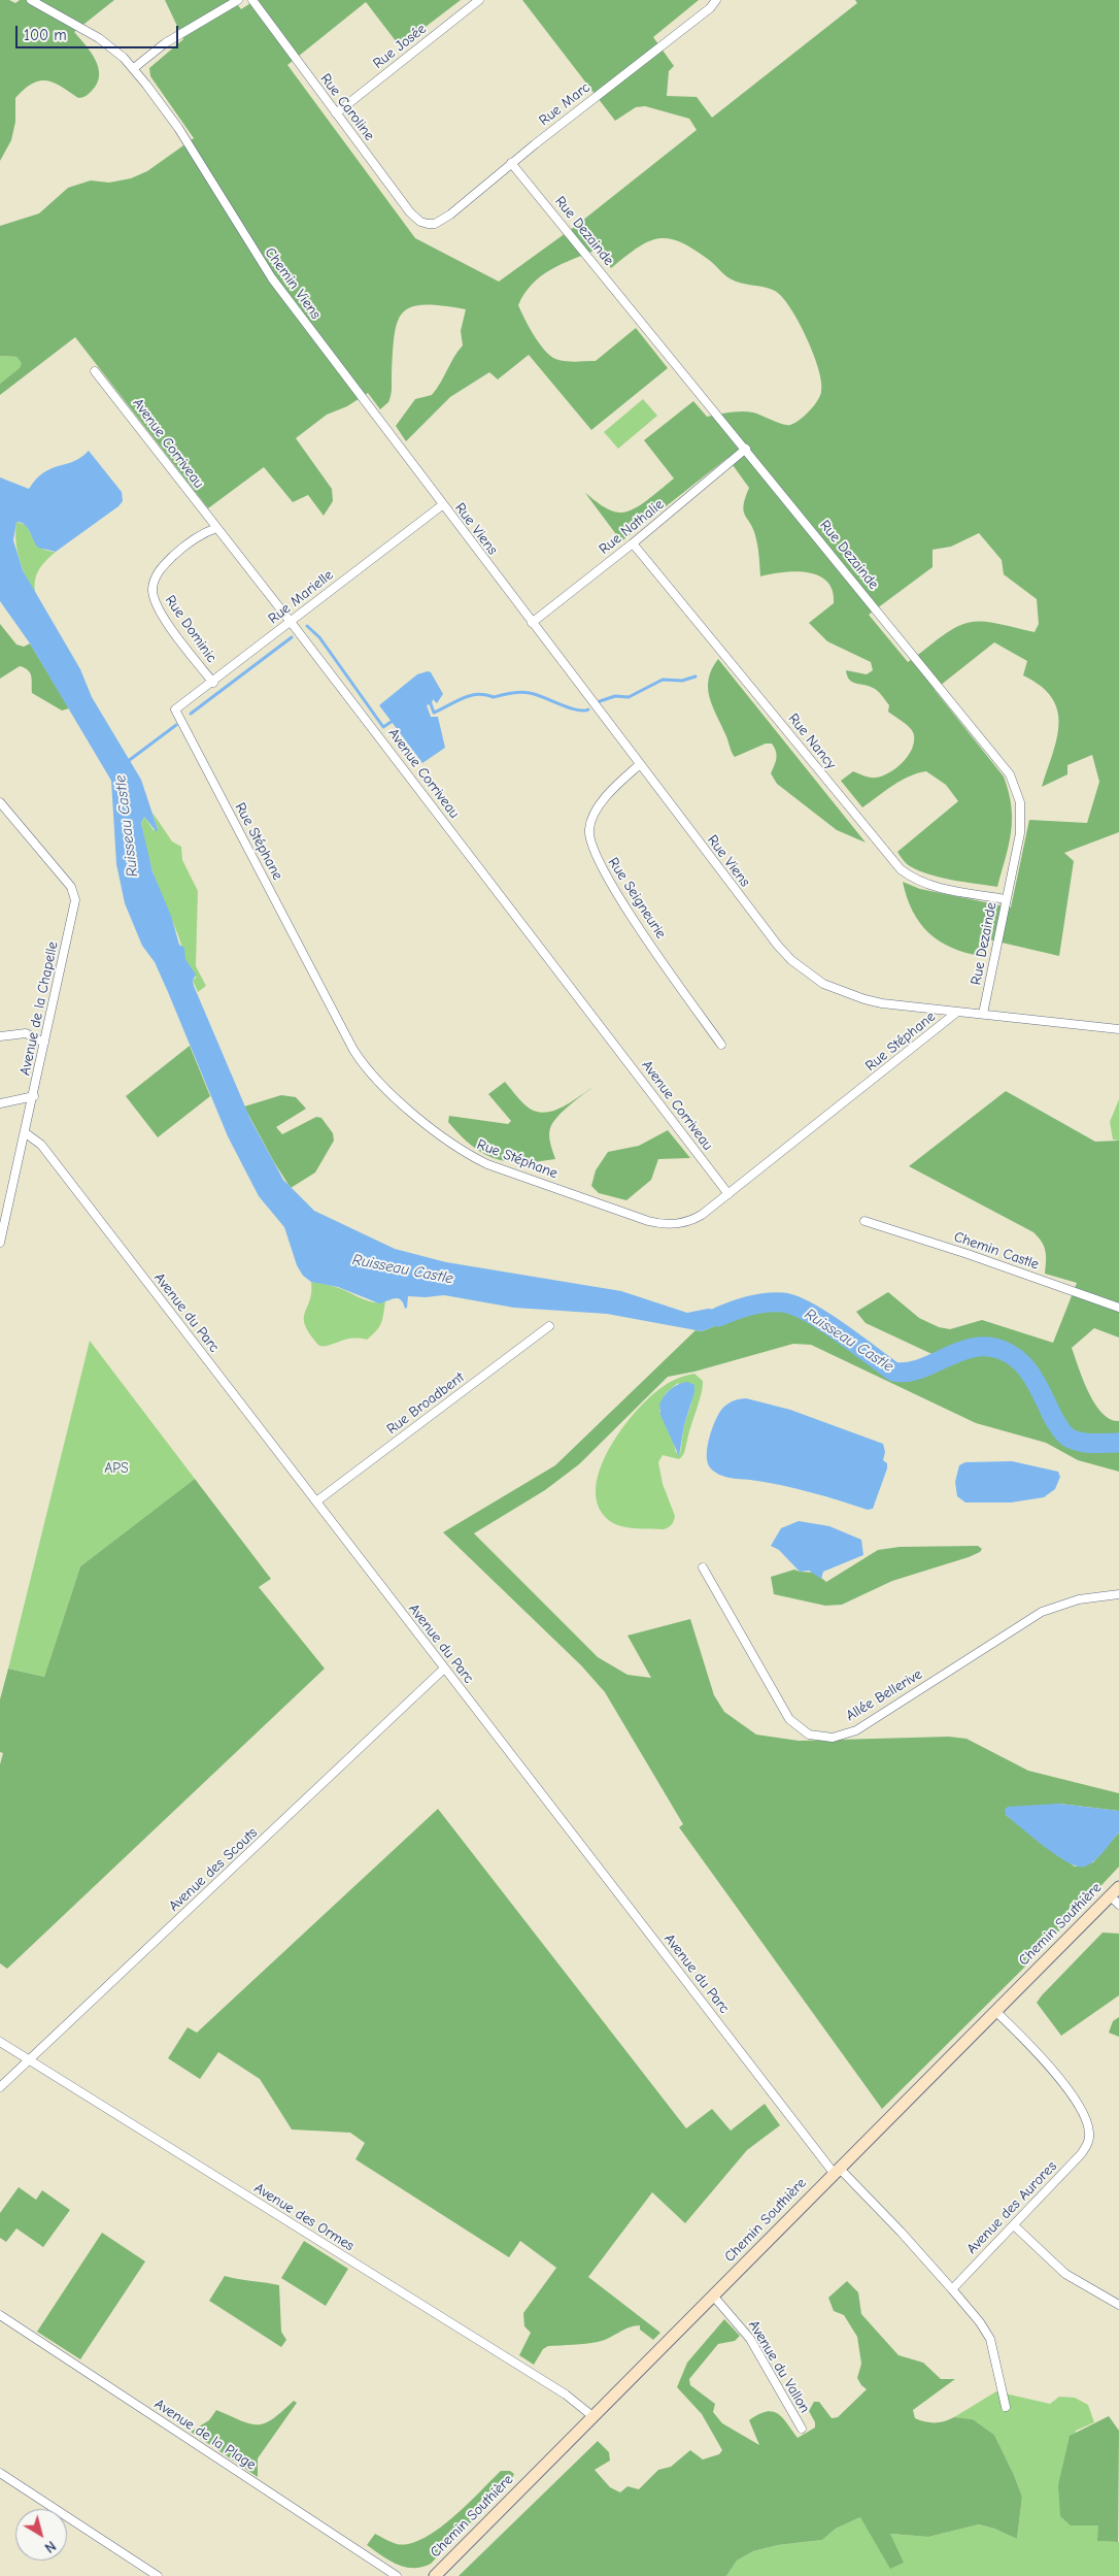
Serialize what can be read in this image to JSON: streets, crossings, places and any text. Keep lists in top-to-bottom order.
{
  "streets": {
    "street": [
      "Rue Josée",
      "Rue Marc",
      "Rue Caroline",
      "Rue Dezainde",
      "Chemin Viens",
      "Avenue Corriveau",
      "Rue Nathalie",
      "Rue Viens",
      "Rue Marielle",
      "Rue Dominic",
      "Rue Nancy",
      "Rue Stéphane",
      "Rue Seigneurie",
      "Avenue de la Chapelle",
      "Chemin Castle",
      "Avenue du Parc",
      "Rue Broadbent",
      "Allée Bellerive",
      "Avenue des Scouts",
      "Chemin Southière",
      "Avenue des Aurores",
      "Avenue des Ormes",
      "Avenue du Vallon",
      "Avenue de la Plage"
    ]
  },
  "crossings": [
    ["Rue Josée", "Rue Caroline"],
    ["Rue Marc", "Rue Caroline"],
    ["Rue Marc", "Rue Dezainde"],
    ["Rue Dezainde", "Rue Nathalie"],
    ["Rue Dezainde", "Rue Viens"],
    ["Rue Dezainde", "Rue Nancy"],
    ["Chemin Viens", "Rue Viens"],
    ["Chemin Viens", "Rue Marielle"],
    ["Avenue Corriveau", "Rue Marielle"],
    ["Avenue Corriveau", "Rue Dominic"],
    ["Avenue Corriveau", "Rue Stéphane"],
    ["Rue Nathalie", "Rue Viens"],
    ["Rue Nathalie", "Rue Nancy"],
    ["Rue Viens", "Rue Marielle"],
    ["Rue Viens", "Rue Stéphane"],
    ["Rue Viens", "Rue Seigneurie"],
    ["Rue Marielle", "Rue Dominic"],
    ["Rue Marielle", "Rue Stéphane"],
    ["Avenue de la Chapelle", "Avenue du Parc"],
    ["Avenue du Parc", "Rue Broadbent"],
    ["Avenue du Parc", "Avenue des Scouts"],
    ["Avenue du Parc", "Chemin Southière"],
    ["Avenue des Scouts", "Avenue des Ormes"],
    ["Chemin Southière", "Avenue des Aurores"],
    ["Chemin Southière", "Avenue des Ormes"],
    ["Chemin Southière", "Avenue du Vallon"]
  ],
  "water": ["Ruisseau Castle"],
  "parks": ["APS"],
  "scale_bar": "100 m",
  "north": "bottom right"
}
